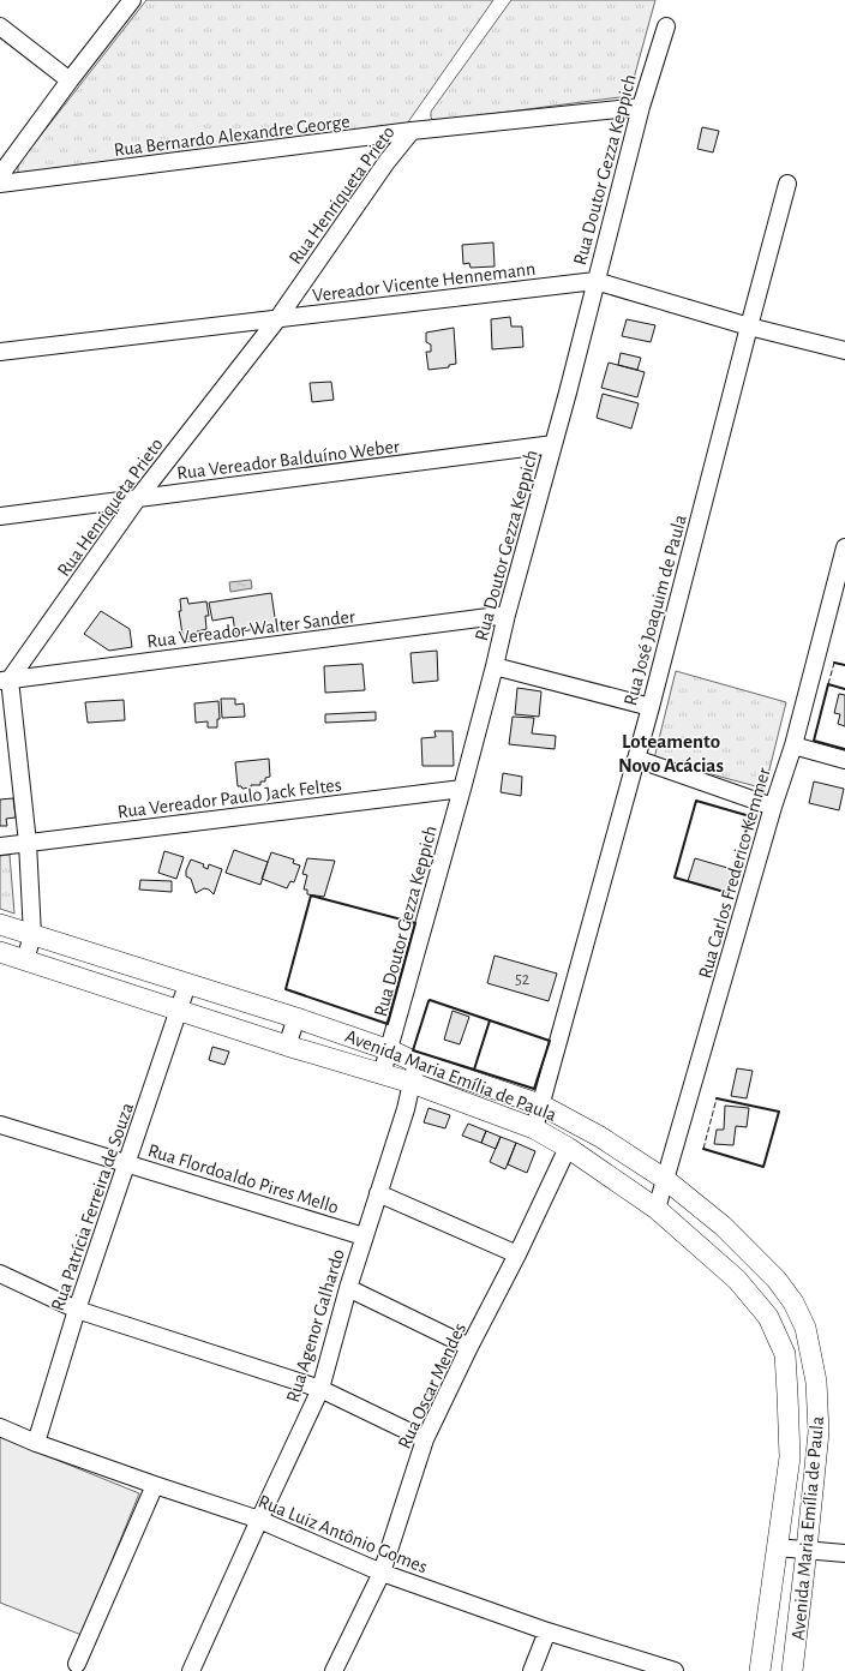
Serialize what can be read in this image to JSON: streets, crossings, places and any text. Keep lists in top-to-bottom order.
{
  "streets": {
    "main road": ["Avenida Maria Emília de Paula"],
    "street": [
      "Rua Bernardo Alexandre George",
      "Rua Doutor Gezza Keppich",
      "Rua Henriqueta Prieto",
      "Vereador Vicente Hennemann",
      "Rua Vereador Balduíno Weber",
      "Rua José Joaquim de Paula",
      "Rua Vereador Walter Sander",
      "Rua Vereador Paulo Jack Feltes",
      "Rua Carlos Frederico Kemmer",
      "Rua Flordoaldo Pires Mello",
      "Rua Patrícia Ferreira de Souza",
      "Rua Agenor Galhardo",
      "Rua Oscar Mendes",
      "Rua Luiz Antônio Gomes"
    ]
  },
  "crossings": [
    ["Rua Bernardo Alexandre George", "Rua Doutor Gezza Keppich"],
    ["Rua Bernardo Alexandre George", "Rua Henriqueta Prieto"],
    ["Rua Doutor Gezza Keppich", "Vereador Vicente Hennemann"],
    ["Rua Doutor Gezza Keppich", "Rua Vereador Balduíno Weber"],
    ["Rua Doutor Gezza Keppich", "Rua Vereador Walter Sander"],
    ["Rua Doutor Gezza Keppich", "Rua Vereador Paulo Jack Feltes"],
    ["Rua Doutor Gezza Keppich", "Avenida Maria Emília de Paula"],
    ["Rua Henriqueta Prieto", "Vereador Vicente Hennemann"],
    ["Rua Henriqueta Prieto", "Rua Vereador Balduíno Weber"],
    ["Rua Henriqueta Prieto", "Rua Vereador Walter Sander"],
    ["Vereador Vicente Hennemann", "Rua José Joaquim de Paula"],
    ["Rua José Joaquim de Paula", "Avenida Maria Emília de Paula"],
    ["Rua Carlos Frederico Kemmer", "Avenida Maria Emília de Paula"],
    ["Avenida Maria Emília de Paula", "Rua Patrícia Ferreira de Souza"],
    ["Avenida Maria Emília de Paula", "Rua Agenor Galhardo"],
    ["Avenida Maria Emília de Paula", "Rua Oscar Mendes"],
    ["Rua Flordoaldo Pires Mello", "Rua Patrícia Ferreira de Souza"],
    ["Rua Flordoaldo Pires Mello", "Rua Agenor Galhardo"],
    ["Rua Patrícia Ferreira de Souza", "Rua Luiz Antônio Gomes"],
    ["Rua Agenor Galhardo", "Rua Luiz Antônio Gomes"],
    ["Rua Oscar Mendes", "Rua Luiz Antônio Gomes"]
  ],
  "districts": ["Loteamento Novo Acácias"],
  "house_numbers": ["52"]
}
